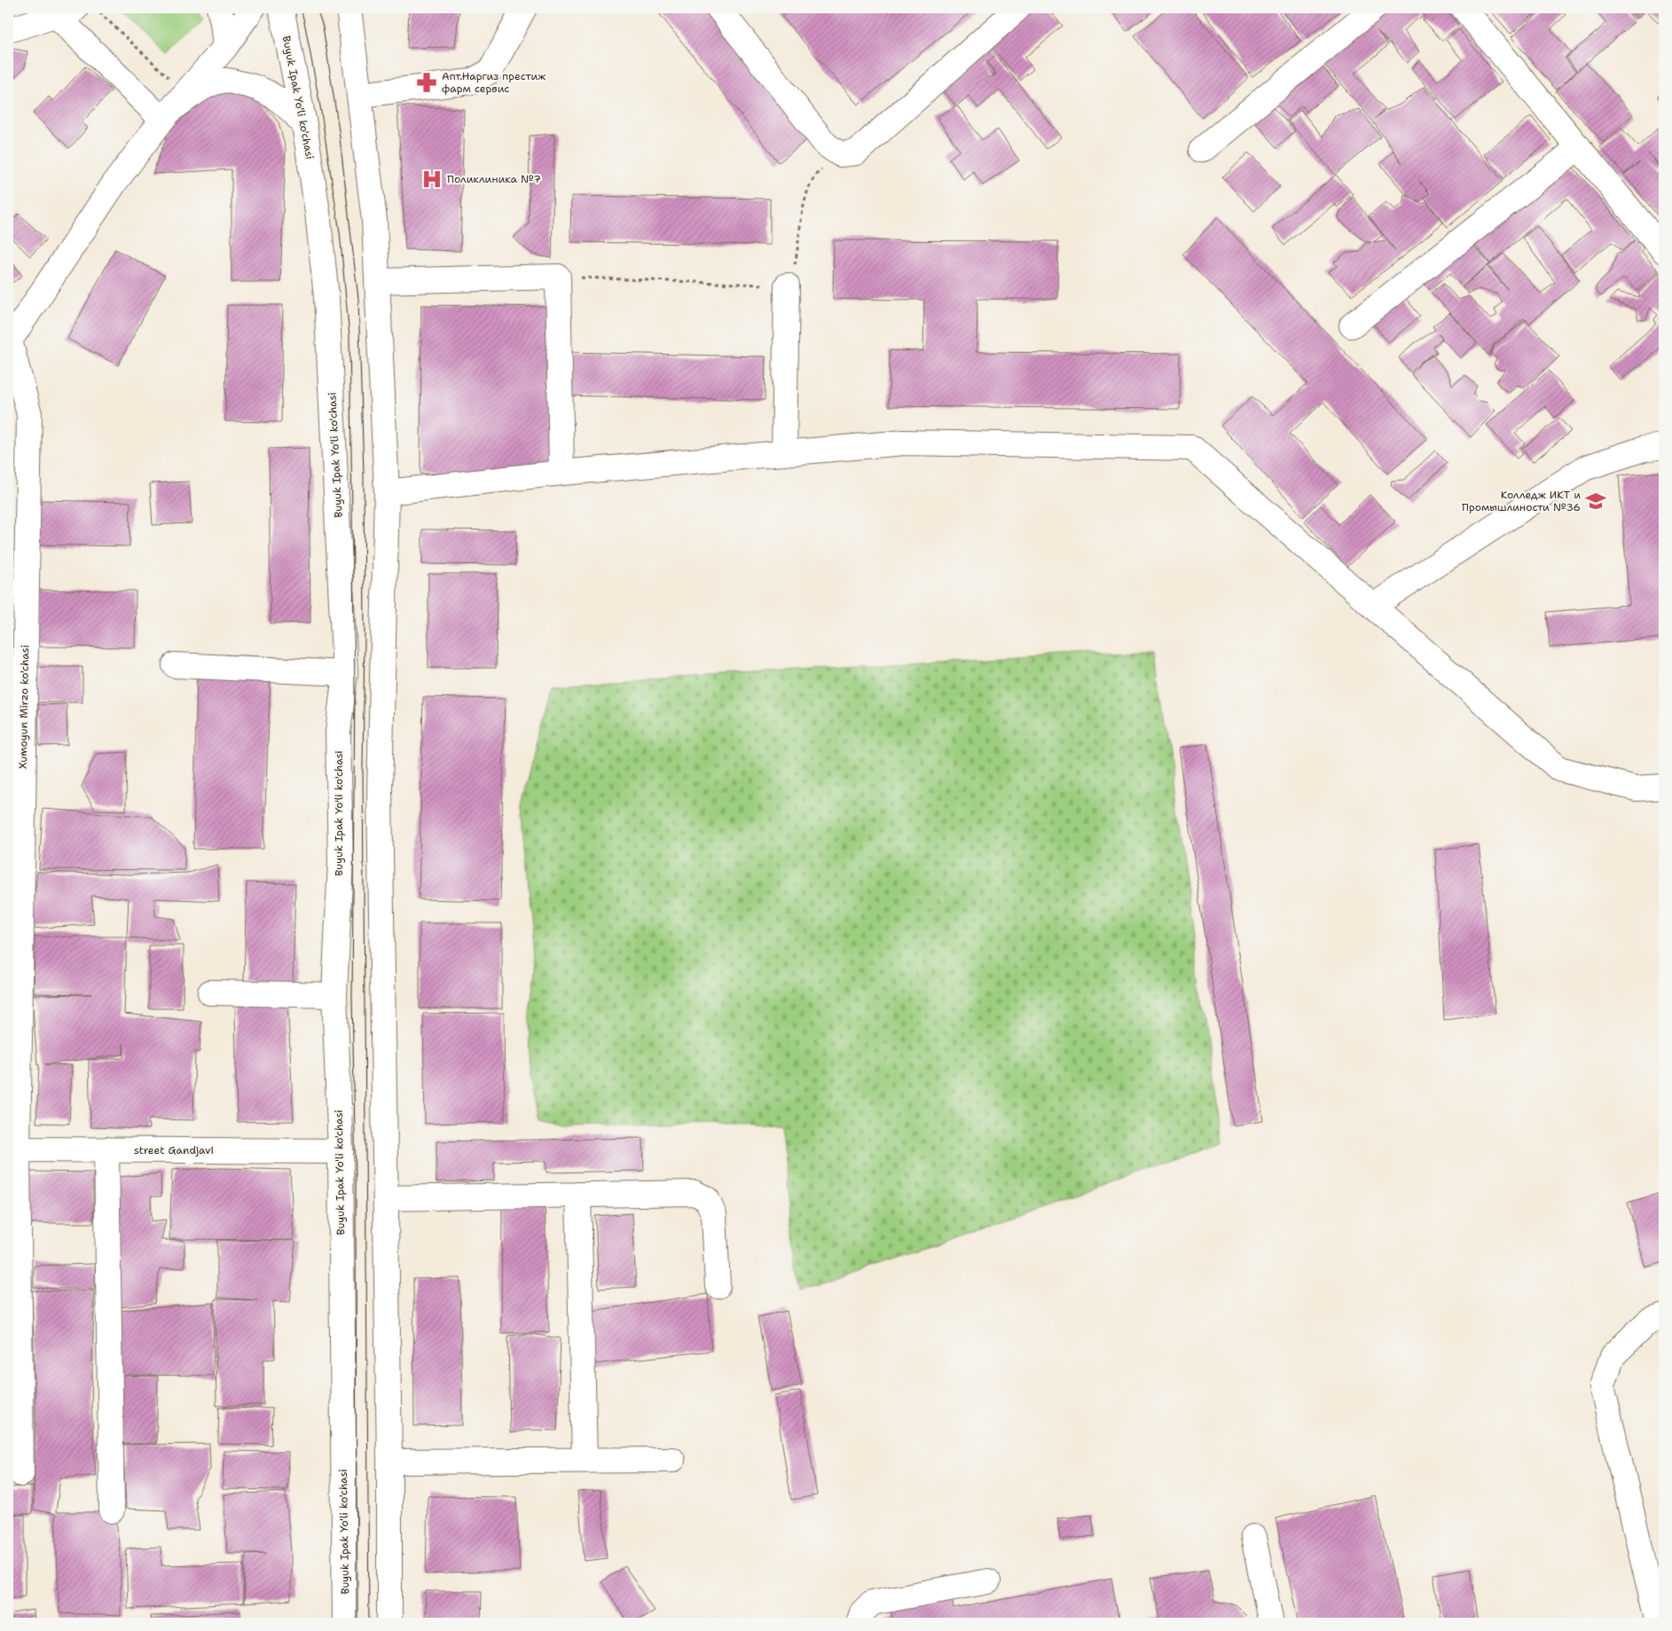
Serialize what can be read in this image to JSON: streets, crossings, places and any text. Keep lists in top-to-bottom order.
{
  "streets": {
    "street": ["Buyuk Ipak Yo'li ko'chasi", "Xumoyun Mirzo ko'chasi", "street Gandjavi"]
  },
  "crossings": [
    ["Buyuk Ipak Yo'li ko'chasi", "street Gandjavi"],
    ["Xumoyun Mirzo ko'chasi", "street Gandjavi"]
  ],
  "places": {
    "pharmacy": ["Апт.Наргиз престиж фарм сервис"],
    "hospital": ["Поликлиника №7"],
    "school or university": ["Колледж ИКТ и Промышлиности №36"]
  }
}
